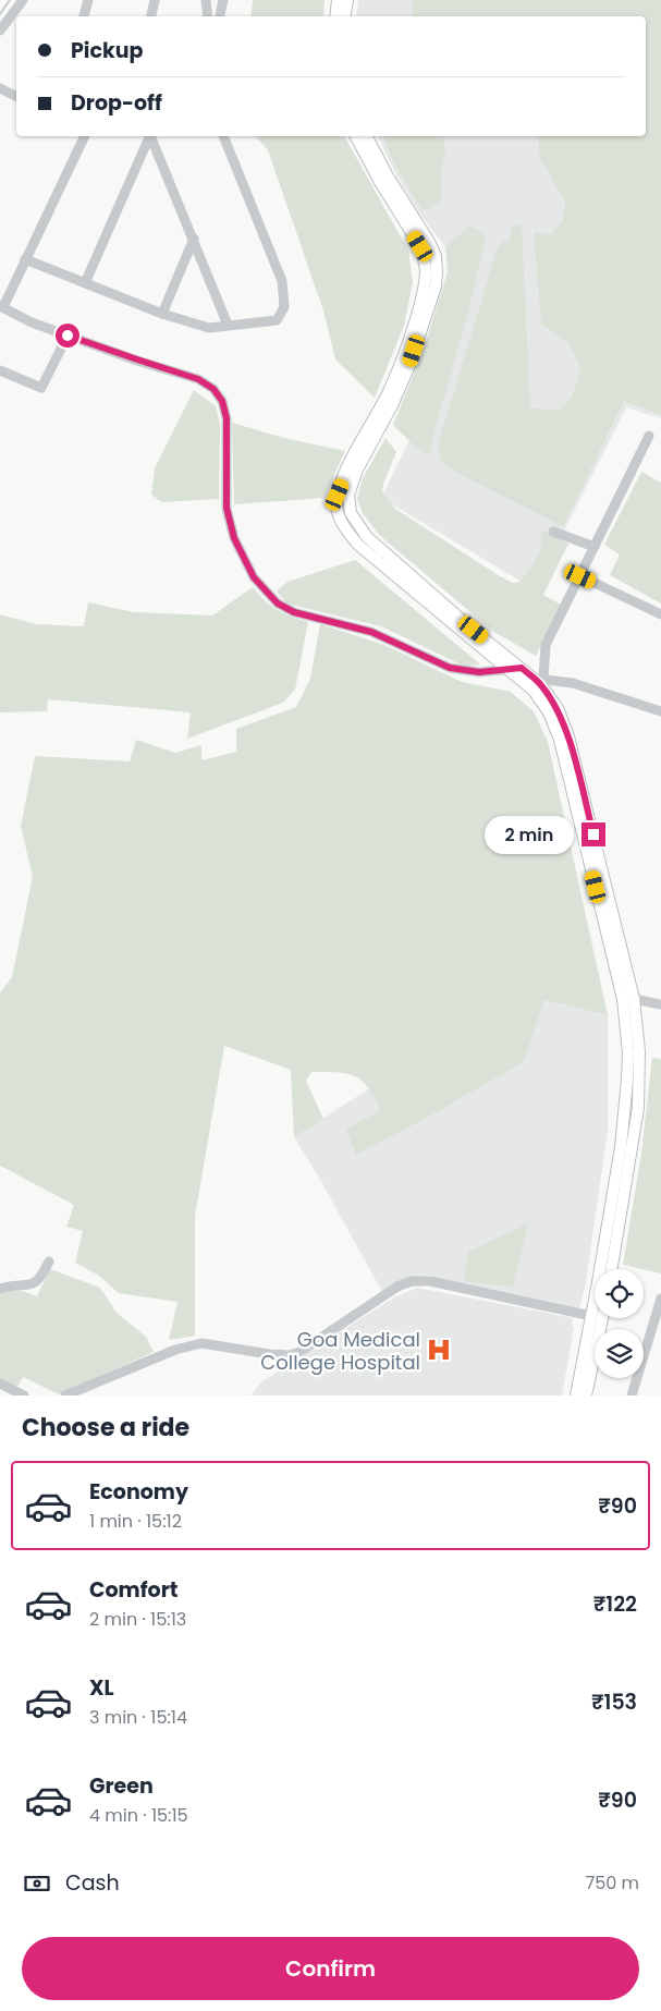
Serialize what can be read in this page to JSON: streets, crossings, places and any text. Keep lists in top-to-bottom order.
{
  "places": {
    "hospital": ["Goa Medical College Hospital"]
  },
  "page": {
    "banner": ["Pickup", "Drop-off"],
    "bubble": "2 min",
    "heading": "Choose a ride",
    "list": [
      {
        "name": "Economy",
        "note": "1 min · 15:12",
        "value": "₹90"
      },
      {
        "name": "Comfort",
        "note": "2 min · 15:13",
        "value": "₹122"
      },
      {
        "name": "XL",
        "note": "3 min · 15:14",
        "value": "₹153"
      },
      {
        "name": "Green",
        "note": "4 min · 15:15",
        "value": "₹90"
      }
    ],
    "pay": ["Cash", "750 m"],
    "buttons": "Confirm"
  }
}
